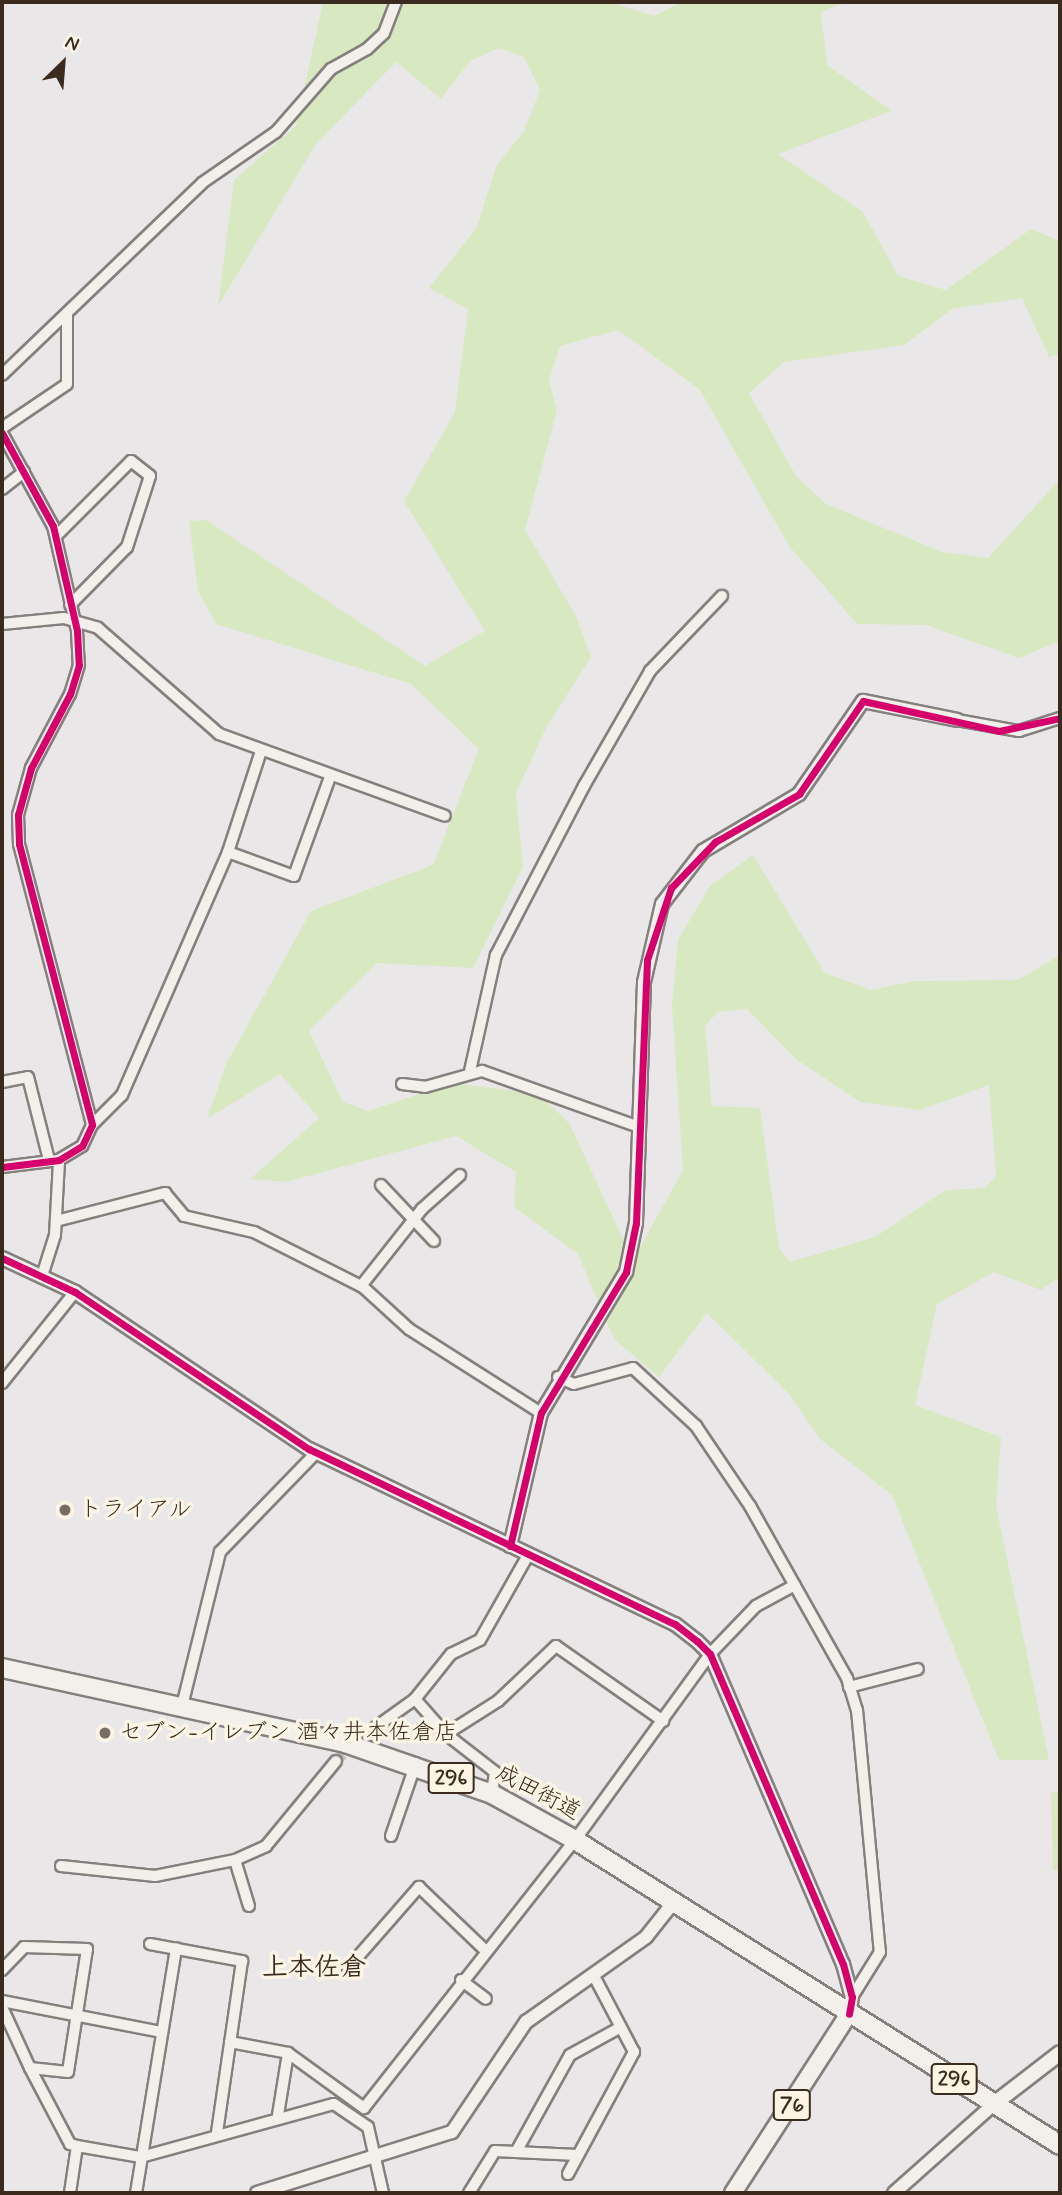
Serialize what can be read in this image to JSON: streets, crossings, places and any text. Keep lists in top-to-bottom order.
{
  "streets": {
    "highway": ["296", "成田街道"],
    "main road": ["76"]
  },
  "crossings": [
    ["成田街道", "76"]
  ],
  "districts": ["上本佐倉"],
  "places": ["トライアル", "セブン-イレブン 酒々井本佐倉店"],
  "north": "top right"
}
